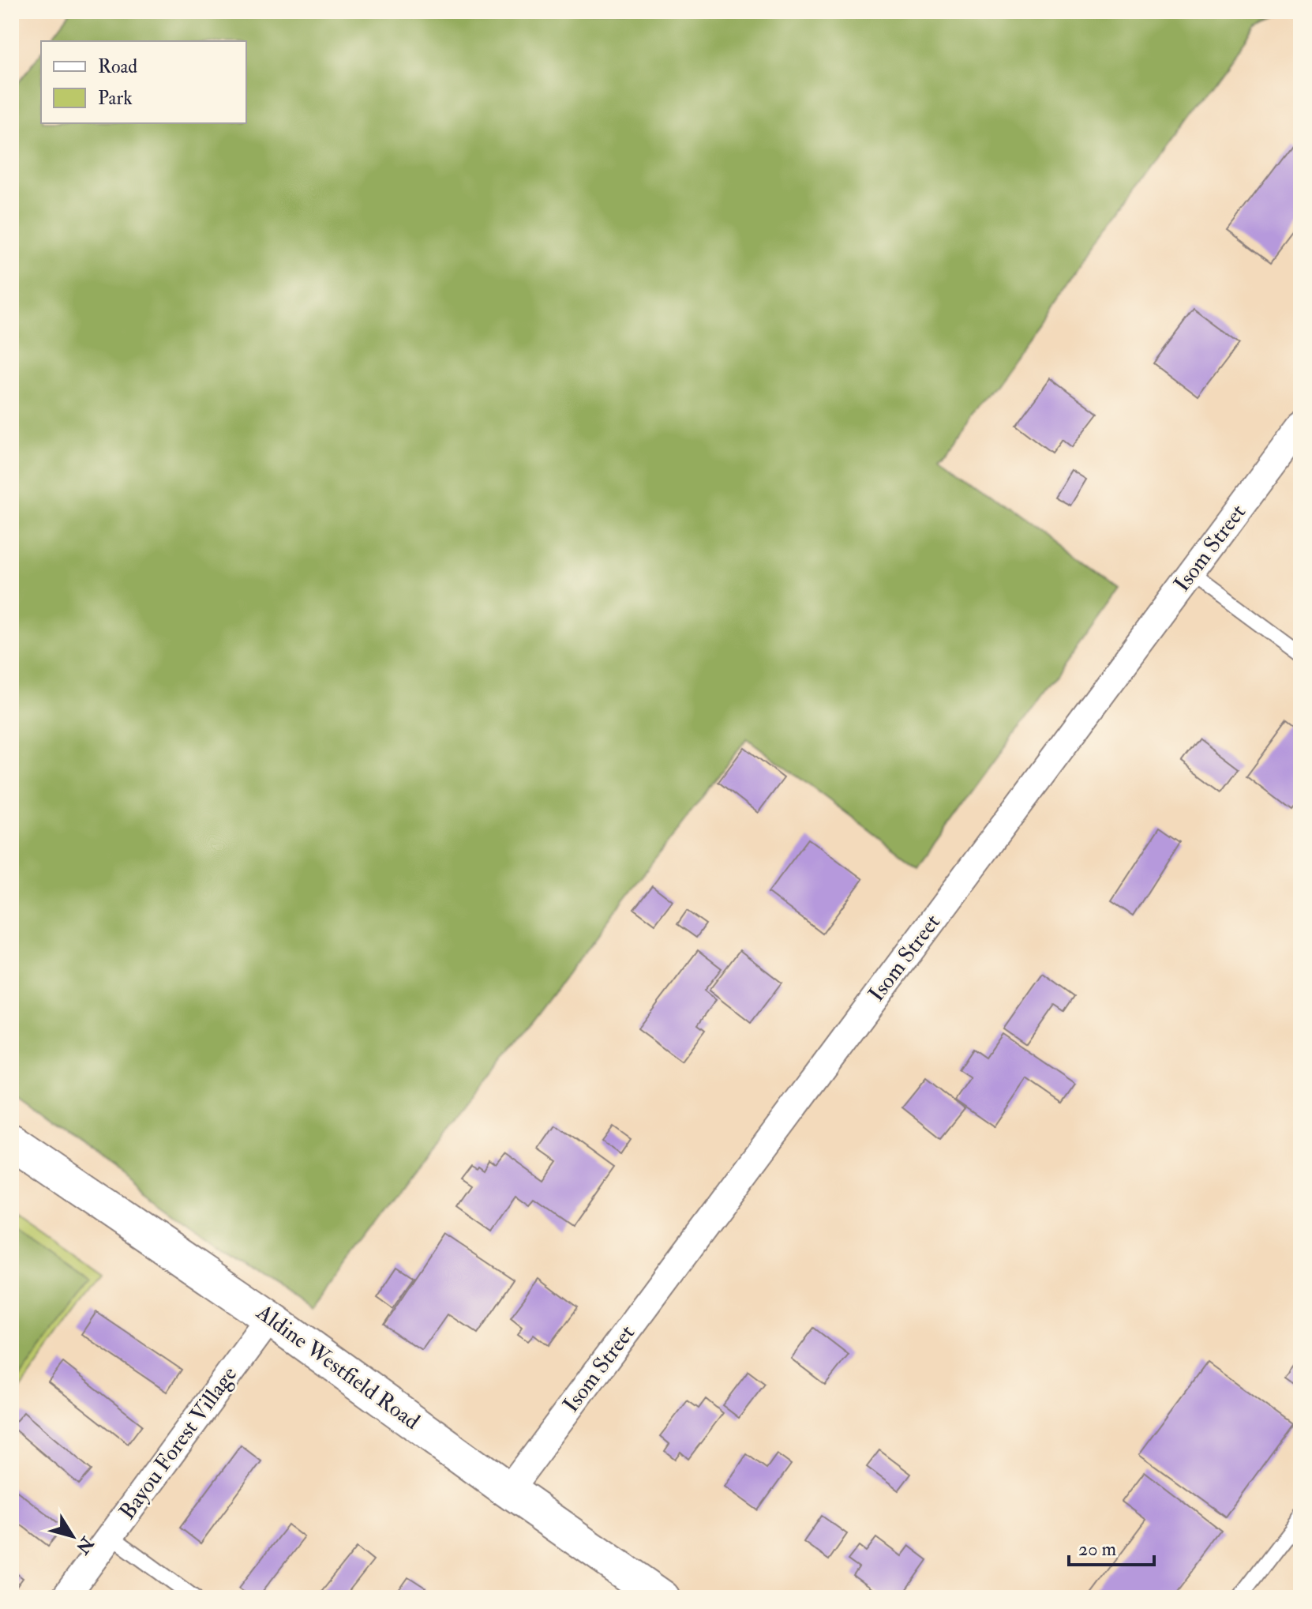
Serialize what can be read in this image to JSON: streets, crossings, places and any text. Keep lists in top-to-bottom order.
{
  "streets": {
    "main road": ["Aldine Westfield Road"],
    "street": ["Isom Street", "Bayou Forest Village"]
  },
  "crossings": [
    ["Isom Street", "Aldine Westfield Road"],
    ["Aldine Westfield Road", "Bayou Forest Village"]
  ],
  "legend": ["Road", "Park"],
  "scale_bar": "20 m",
  "north": "bottom right"
}
